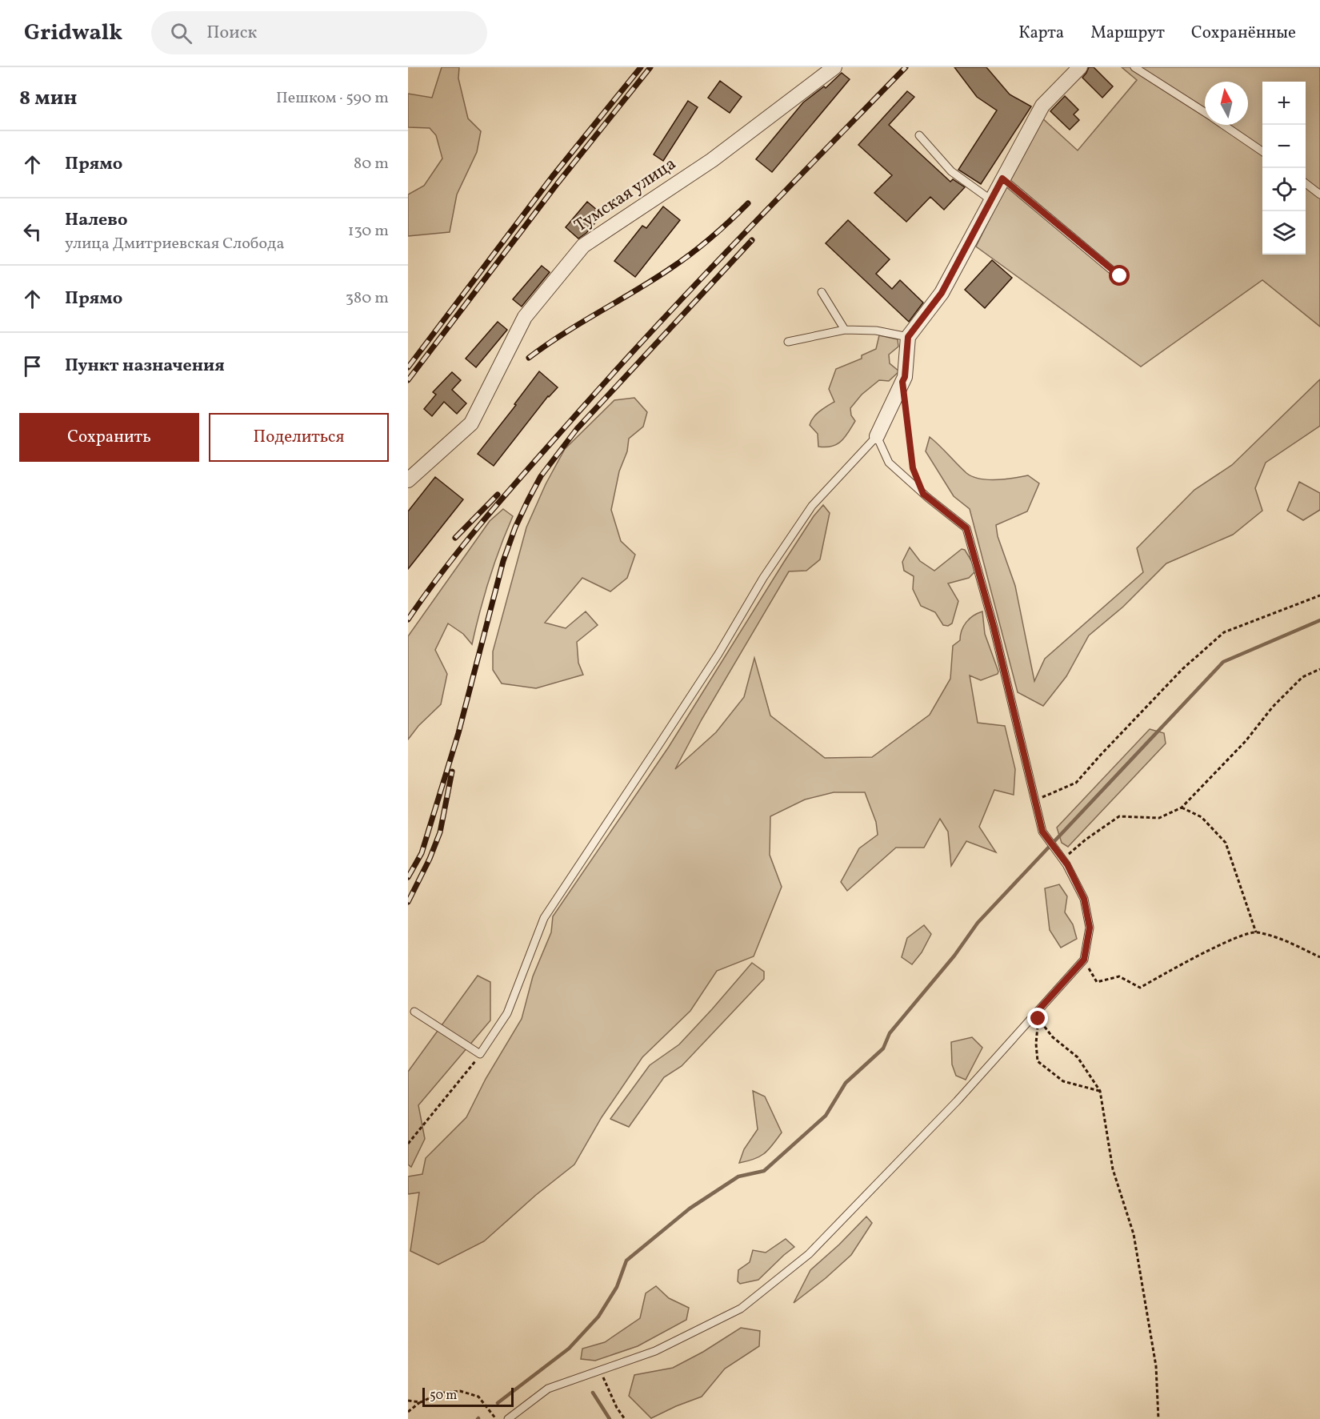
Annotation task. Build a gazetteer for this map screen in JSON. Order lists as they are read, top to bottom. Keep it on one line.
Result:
{"streets":{"street":["Тумская улица"]},"scale_bar":"50 m","north":"top","page":{"header":"Gridwalk","search":"Поиск","nav":["Карта","Маршрут","Сохранённые"],"heading":["8 мин","Пешком · 590 m"],"map_buttons":["+","−"],"list":[["Прямо","80 m"],["Налево","улица Дмитриевская Слобода","130 m"],["Прямо","380 m"],"Пункт назначения"],"buttons":["Сохранить","Поделиться"],"scale":"50 m"}}
